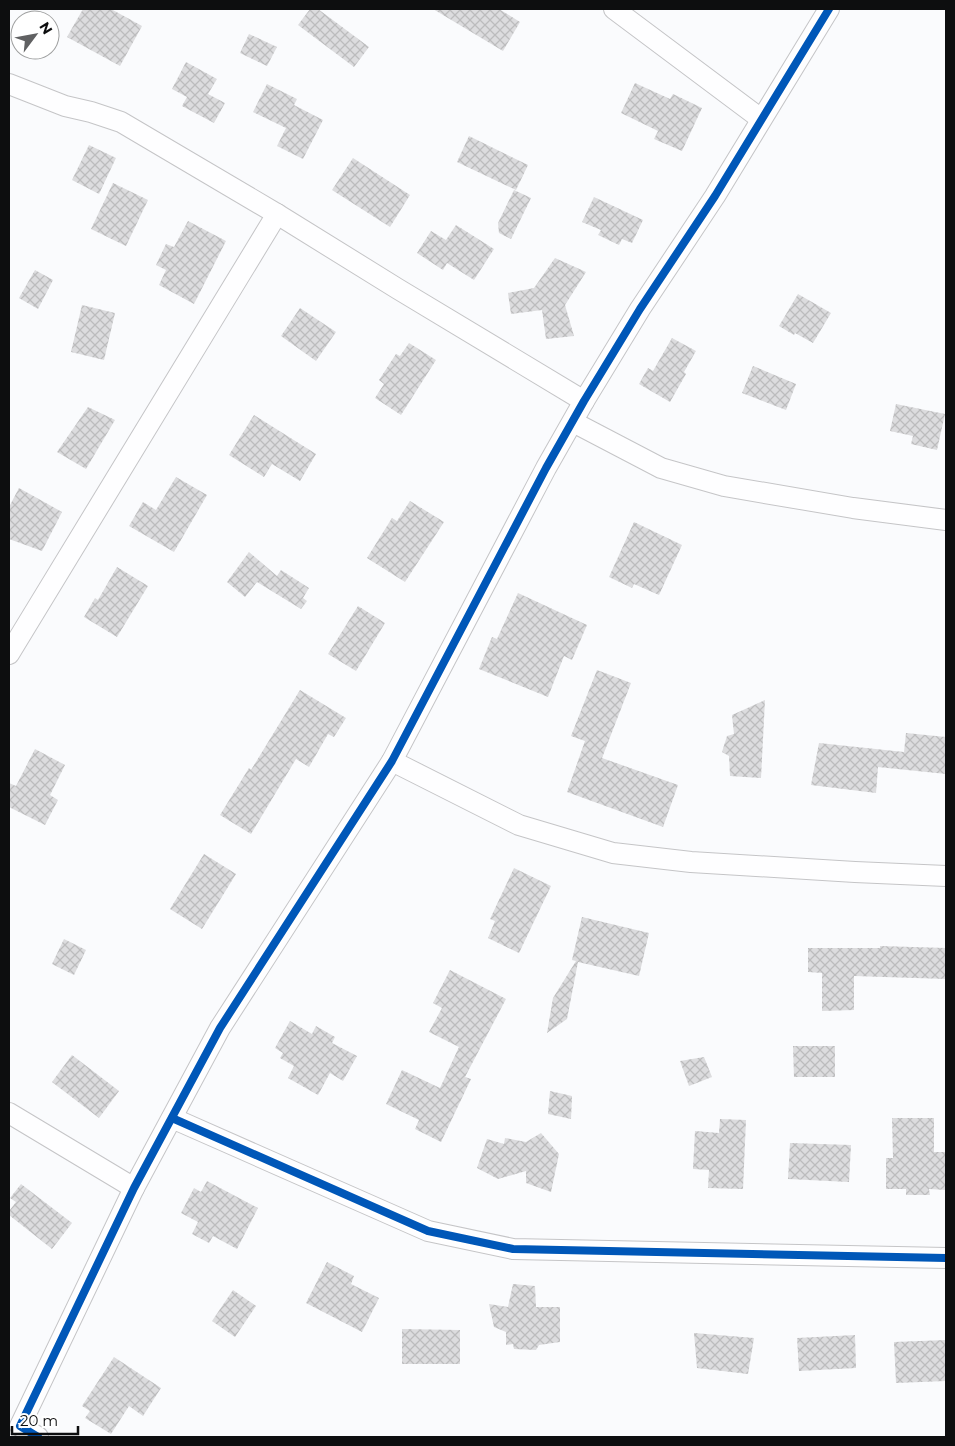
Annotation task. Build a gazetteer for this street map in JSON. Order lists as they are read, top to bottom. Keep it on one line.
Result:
{"scale_bar":"20 m","north":"top right"}
